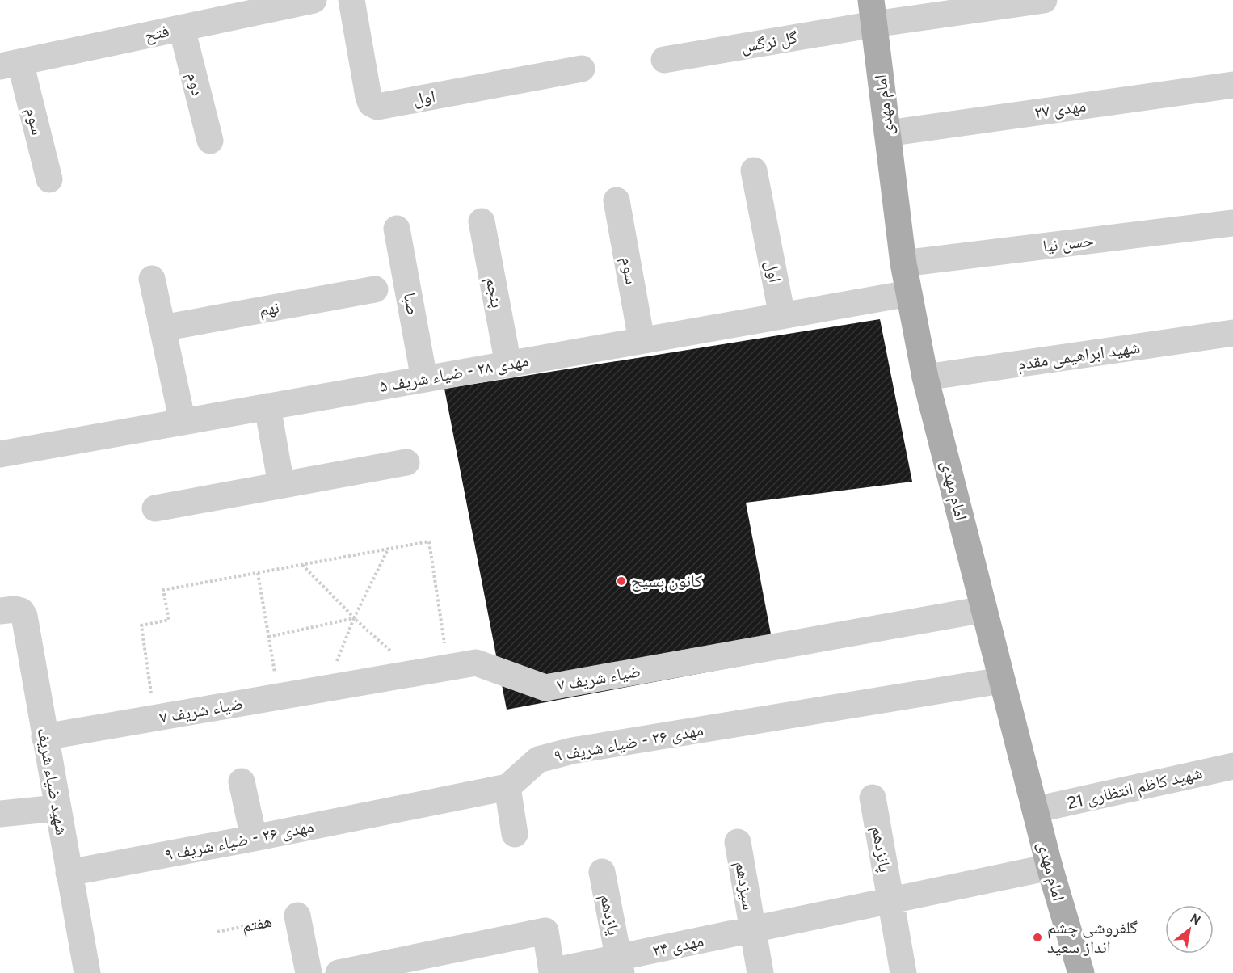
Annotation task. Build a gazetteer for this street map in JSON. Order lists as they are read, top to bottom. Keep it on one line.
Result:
{"streets":{"main road":["امام مهدی"],"street":["فتح","گل نرگس","دوم","اول","مهدی ۲۷","سوم","حسن نیا","پنجم","صبا","نهم","شهید ابراهیمی مقدم","مهدی ۲۸ - ضیاء شریف ۵","ضیاء شریف ۷","مهدی ۲۶ - ضیاء شریف ۹","شهید ضیاء شریف","شهید کاظم انتظاری 21","پانزدهم","سیزدهم","یازدهم","مهدی ۲۴"],"path":["هفتم"]},"crossings":[["فتح","دوم"],["فتح","سوم"],["گل نرگس","امام مهدی"],["اول","مهدی ۲۸ - ضیاء شریف ۵"],["امام مهدی","مهدی ۲۷"],["امام مهدی","حسن نیا"],["امام مهدی","شهید ابراهیمی مقدم"],["امام مهدی","مهدی ۲۸ - ضیاء شریف ۵"],["امام مهدی","ضیاء شریف ۷"],["امام مهدی","مهدی ۲۶ - ضیاء شریف ۹"],["امام مهدی","شهید کاظم انتظاری 21"],["امام مهدی","مهدی ۲۴"],["سوم","مهدی ۲۸ - ضیاء شریف ۵"],["پنجم","مهدی ۲۸ - ضیاء شریف ۵"],["صبا","مهدی ۲۸ - ضیاء شریف ۵"],["ضیاء شریف ۷","شهید ضیاء شریف"],["مهدی ۲۶ - ضیاء شریف ۹","شهید ضیاء شریف"],["پانزدهم","مهدی ۲۴"],["سیزدهم","مهدی ۲۴"],["یازدهم","مهدی ۲۴"]],"places":["کانون بسیج","گلفروشی چشم انداز سعید"],"north":"top right"}
